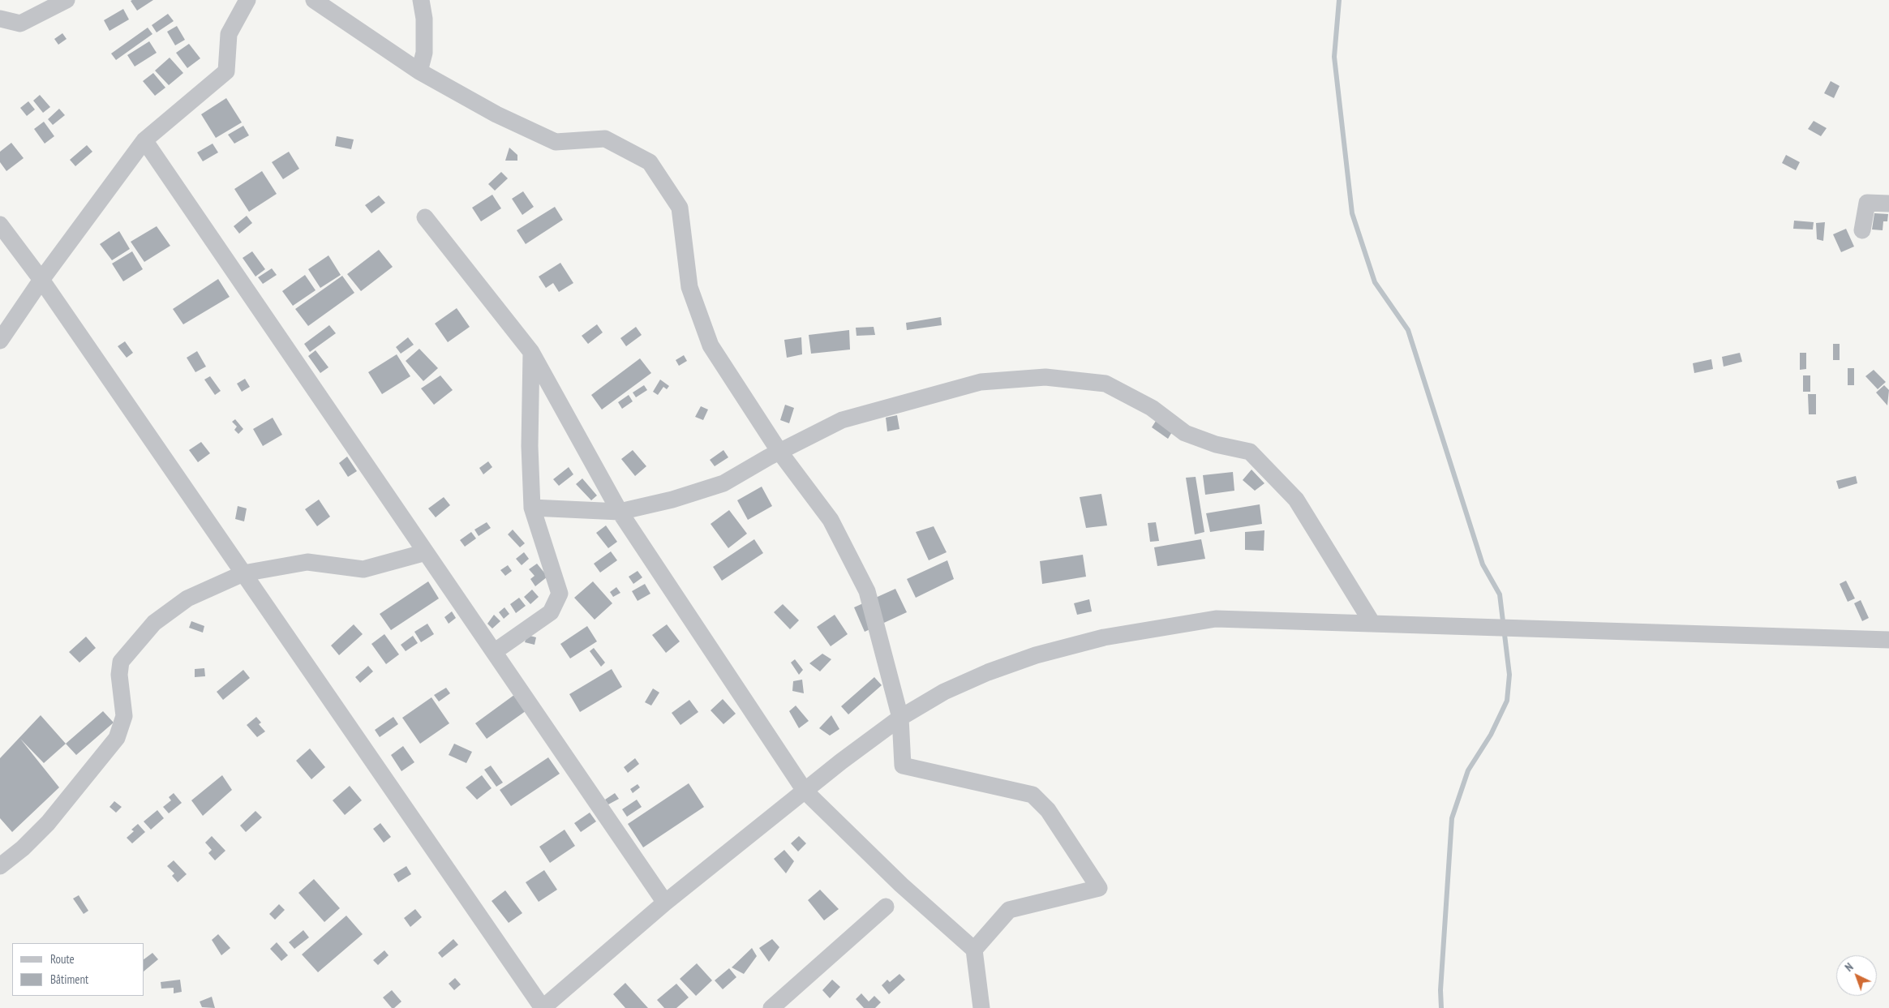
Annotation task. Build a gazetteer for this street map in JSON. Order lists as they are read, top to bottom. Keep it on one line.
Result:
{"legend":["Route","Bâtiment"],"north":"top left"}
